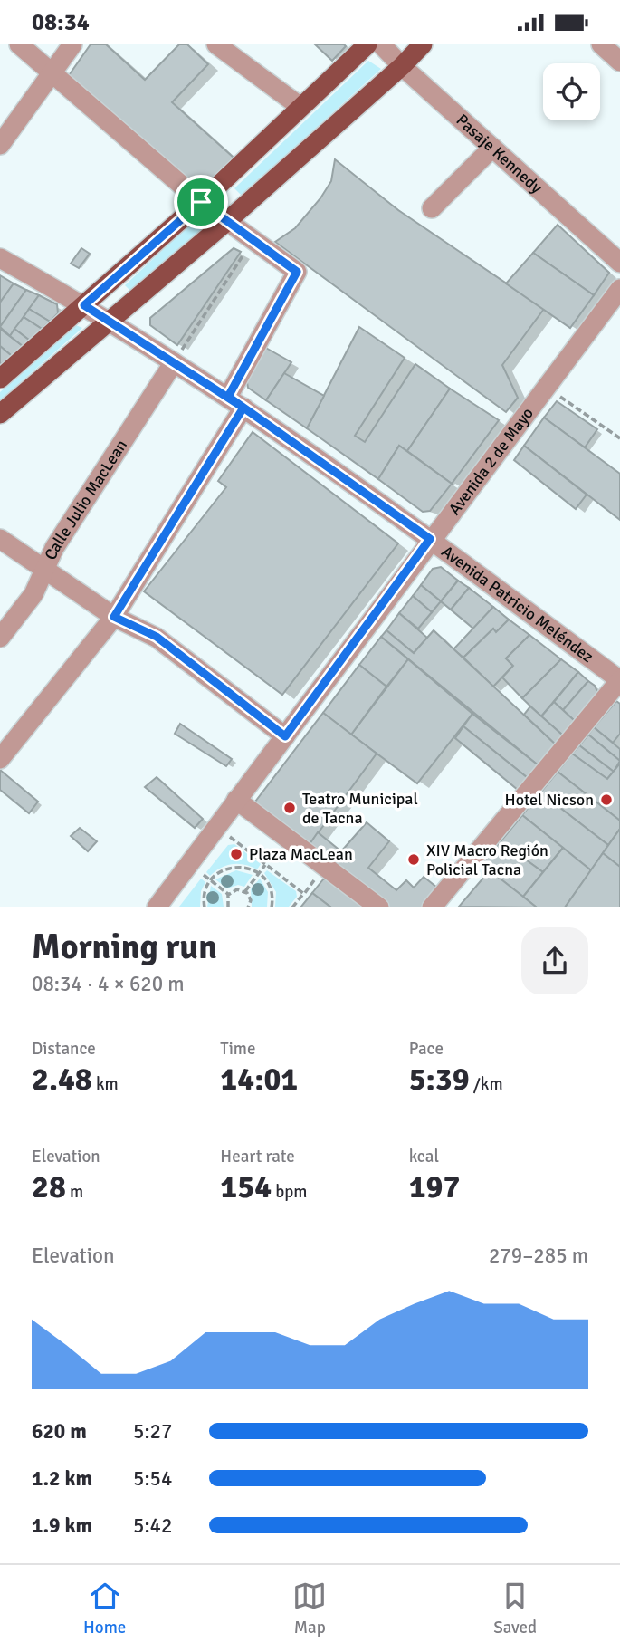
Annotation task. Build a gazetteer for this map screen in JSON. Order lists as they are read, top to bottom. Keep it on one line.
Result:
{"streets":{"street":["Pasaje Kennedy","Avenida 2 de Mayo","Calle Julio MacLean","Avenida Patricio Meléndez"]},"crossings":[["Avenida 2 de Mayo","Avenida Patricio Meléndez"],["Calle Julio MacLean","Avenida Patricio Meléndez"]],"places":["Hotel Nicson","Teatro Municipal de Tacna","Plaza MacLean","XIV Macro Región Policial Tacna"],"page":{"status":"08:34","heading":["Morning run","08:34 · 4 × 620 m"],"stats":[["Distance","2.48 km"],["Time","14:01"],["Pace","5:39 /km"],["Elevation","28 m"],["Heart rate","154 bpm"],["kcal","197"]],"chart":["Elevation","279–285 m"],"list":[{"name":"620 m","note":"5:27"},{"name":"1.2 km","note":"5:54"},{"name":"1.9 km","note":"5:42"}],"tabs":["Home","Map","Saved"]}}
